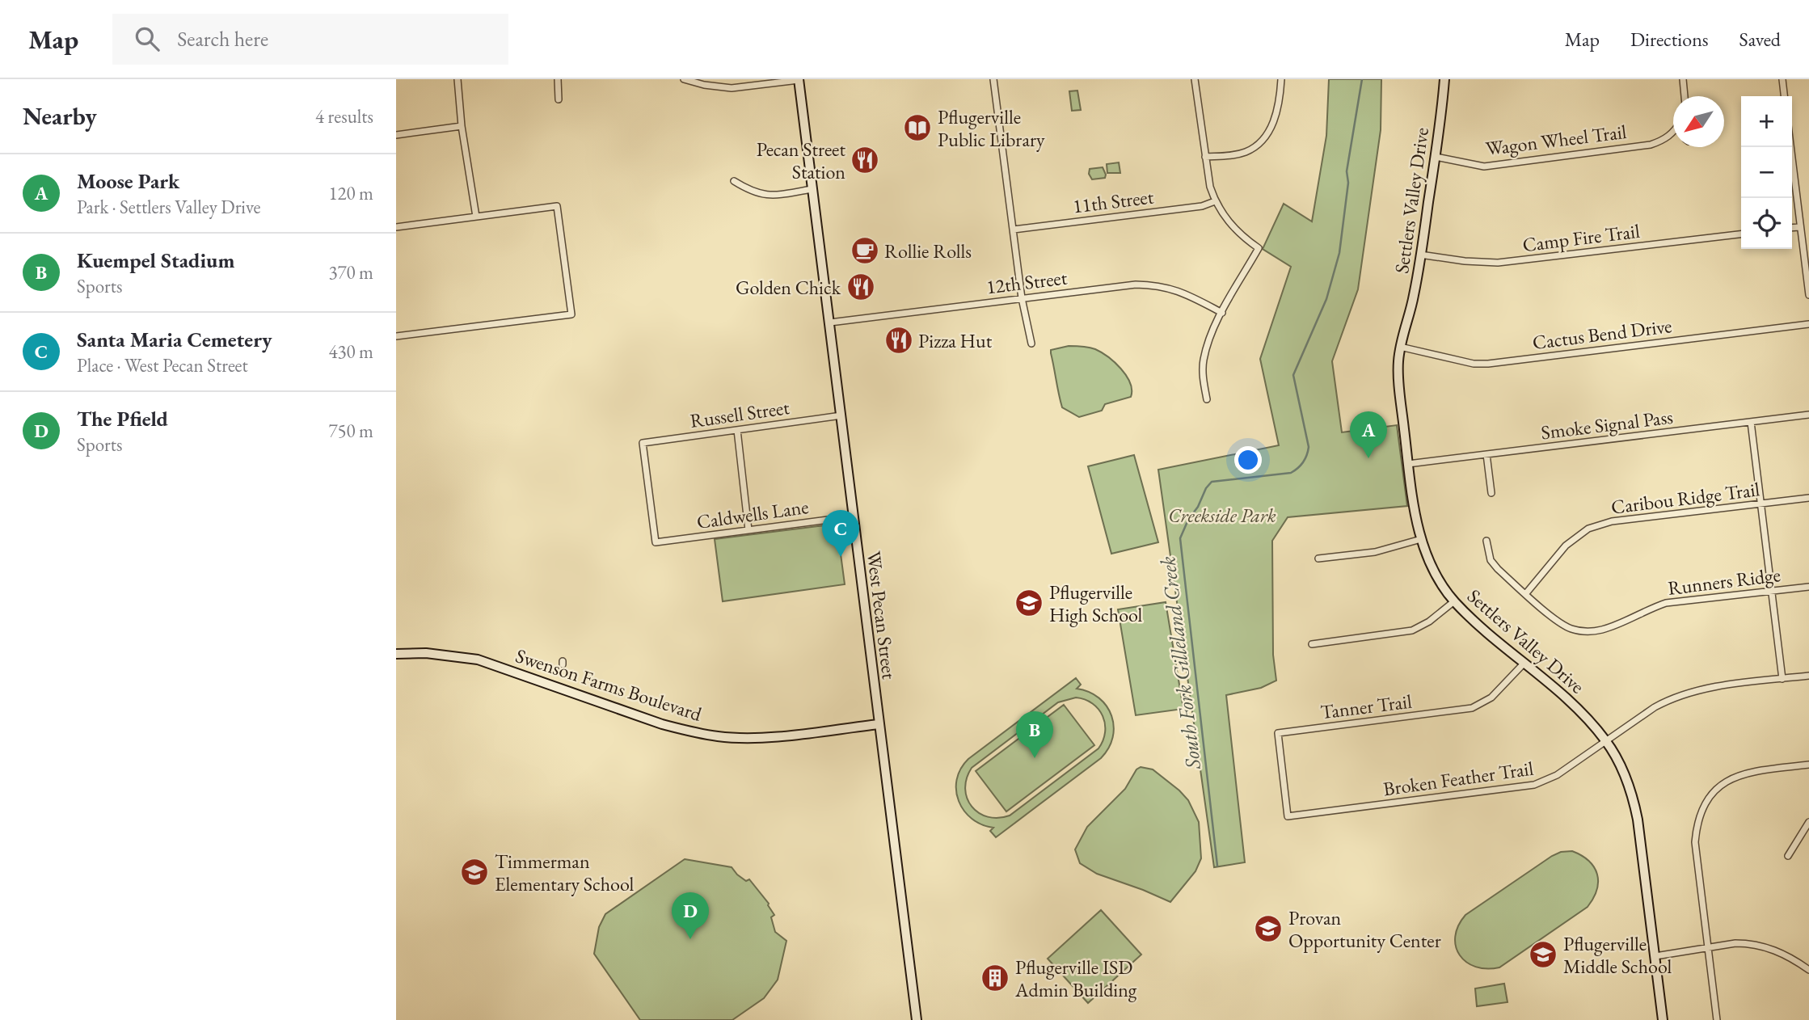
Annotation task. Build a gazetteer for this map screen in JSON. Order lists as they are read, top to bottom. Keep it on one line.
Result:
{"streets":{"street":["Wagon Wheel Trail","Settlers Valley Drive","11th Street","Camp Fire Trail","12th Street","Cactus Bend Drive","Russell Street","Smoke Signal Pass","Caribou Ridge Trail","Caldwells Lane","Runners Ridge","West Pecan Street","Swenson Farms Boulevard","Tanner Trail","Broken Feather Trail"]},"crossings":[["Wagon Wheel Trail","Settlers Valley Drive"],["Settlers Valley Drive","Camp Fire Trail"],["Settlers Valley Drive","Cactus Bend Drive"],["Settlers Valley Drive","Smoke Signal Pass"],["Settlers Valley Drive","Tanner Trail"],["Settlers Valley Drive","Broken Feather Trail"],["12th Street","West Pecan Street"],["Russell Street","Caldwells Lane"],["Russell Street","West Pecan Street"],["Caribou Ridge Trail","Runners Ridge"],["Caldwells Lane","West Pecan Street"],["West Pecan Street","Swenson Farms Boulevard"],["Tanner Trail","Broken Feather Trail"]],"water":["South Fork Gilleland Creek"],"parks":["Creekside Park"],"places":{"library":["Pflugerville Public Library"],"restaurant":["Pecan Street Station","Golden Chick","Pizza Hut"],"cafe":["Rollie Rolls"],"school or university":["Pflugerville High School","Timmerman Elementary School","Provan Opportunity Center","Pflugerville Middle School"],"building":["Pflugerville ISD Admin Building"]},"north":"bottom left","page":{"header":"Map","search":"Search here","nav":["Map","Directions","Saved"],"heading":["Nearby","4 results"],"map_buttons":["+","−"],"list":[{"mark":"A","name":"Moose Park","note":"Park · Settlers Valley Drive","value":"120 m"},{"mark":"B","name":"Kuempel Stadium","note":"Sports","value":"370 m"},{"mark":"C","name":"Santa Maria Cemetery","note":"Place · West Pecan Street","value":"430 m"},{"mark":"D","name":"The Pfield","note":"Sports","value":"750 m"}],"pins":["A","C","B","D"]}}
